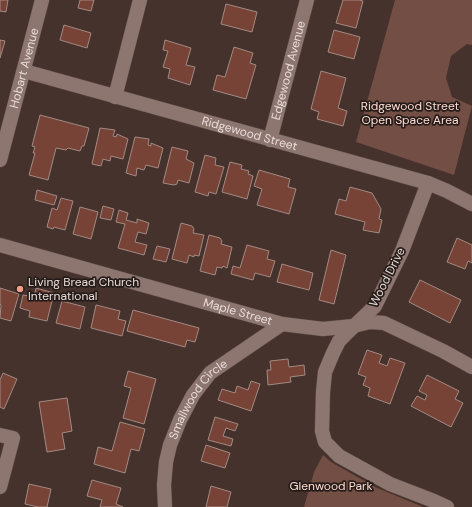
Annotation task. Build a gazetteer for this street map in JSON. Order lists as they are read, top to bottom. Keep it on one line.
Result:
{"streets":{"street":["Hobart Avenue","Edgewood Avenue","Ridgewood Street","Wood Drive","Maple Street","Smallwood Circle"]},"crossings":[["Hobart Avenue","Ridgewood Street"],["Edgewood Avenue","Ridgewood Street"],["Ridgewood Street","Wood Drive"],["Wood Drive","Maple Street"],["Maple Street","Smallwood Circle"]],"parks":["Ridgewood Street Open Space Area","Glenwood Park"],"places":["Living Bread Church International"]}
